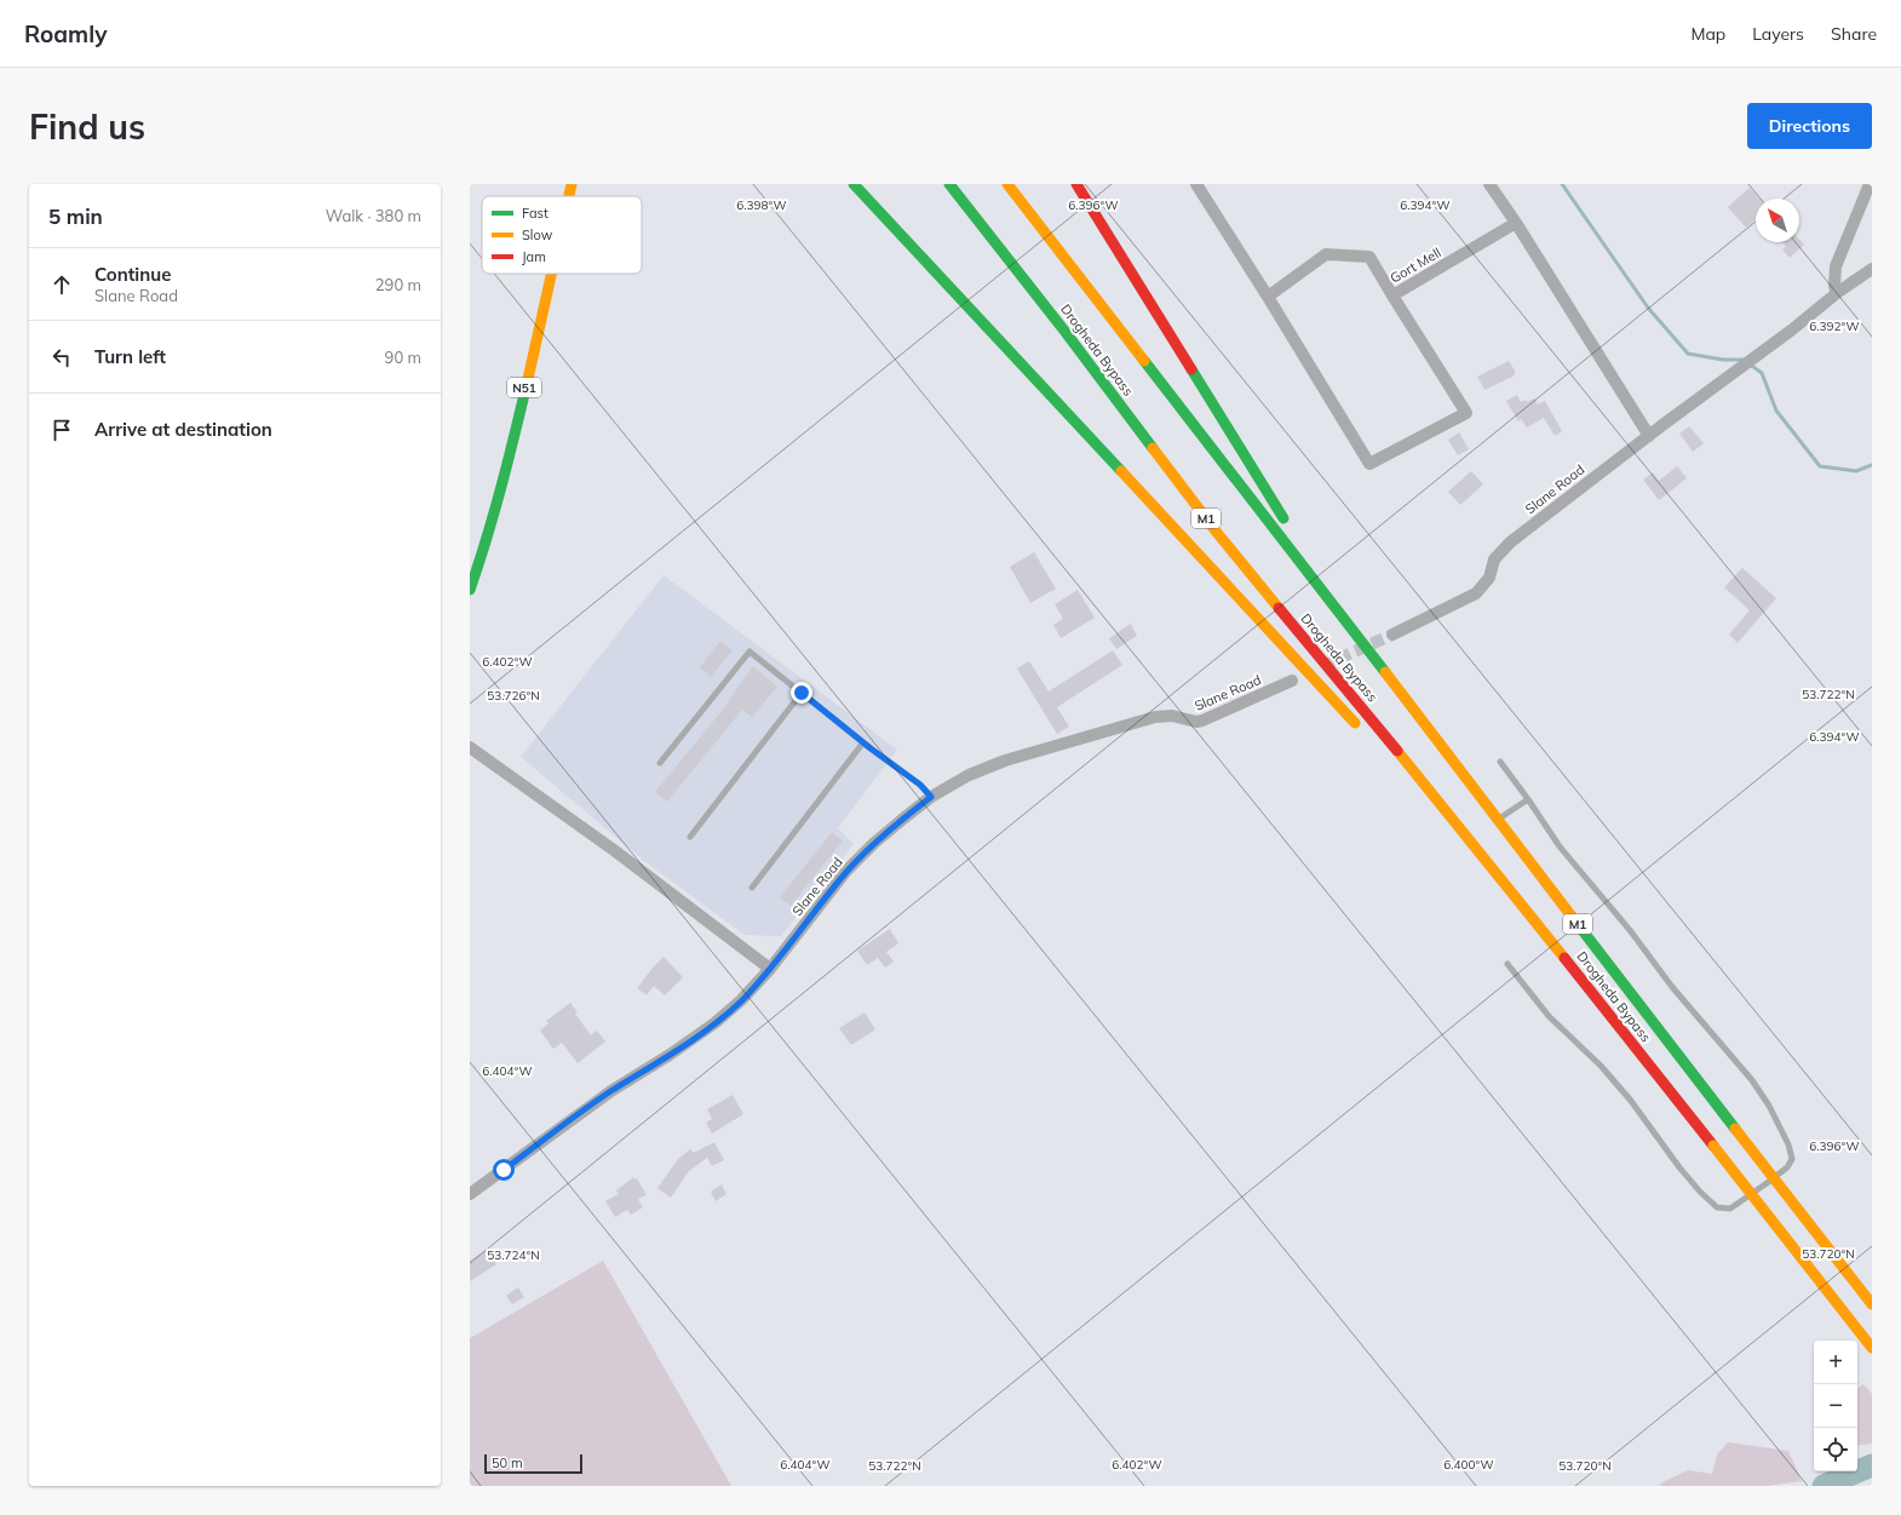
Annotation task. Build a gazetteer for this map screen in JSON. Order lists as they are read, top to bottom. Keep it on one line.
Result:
{"streets":{"main road":["Drogheda Bypass","N51","M1"],"street":["Gort Mell","Slane Road"]},"legend":["Fast","Slow","Jam"],"scale_bar":"50 m","north":"top left","page":{"header":"Roamly","nav":["Map","Layers","Share"],"buttons":"Directions","title":"Find us","heading":["5 min","Walk · 380 m"],"list":[["Continue","Slane Road","290 m"],["Turn left","90 m"],"Arrive at destination"],"map_buttons":["+","−"],"scale":"50 m"},"coordinates":["6.398°W","6.396°W","6.394°W","6.392°W","6.402°W","53.722°N","53.726°N","6.404°W","53.720°N","53.724°N","6.400°W"]}
